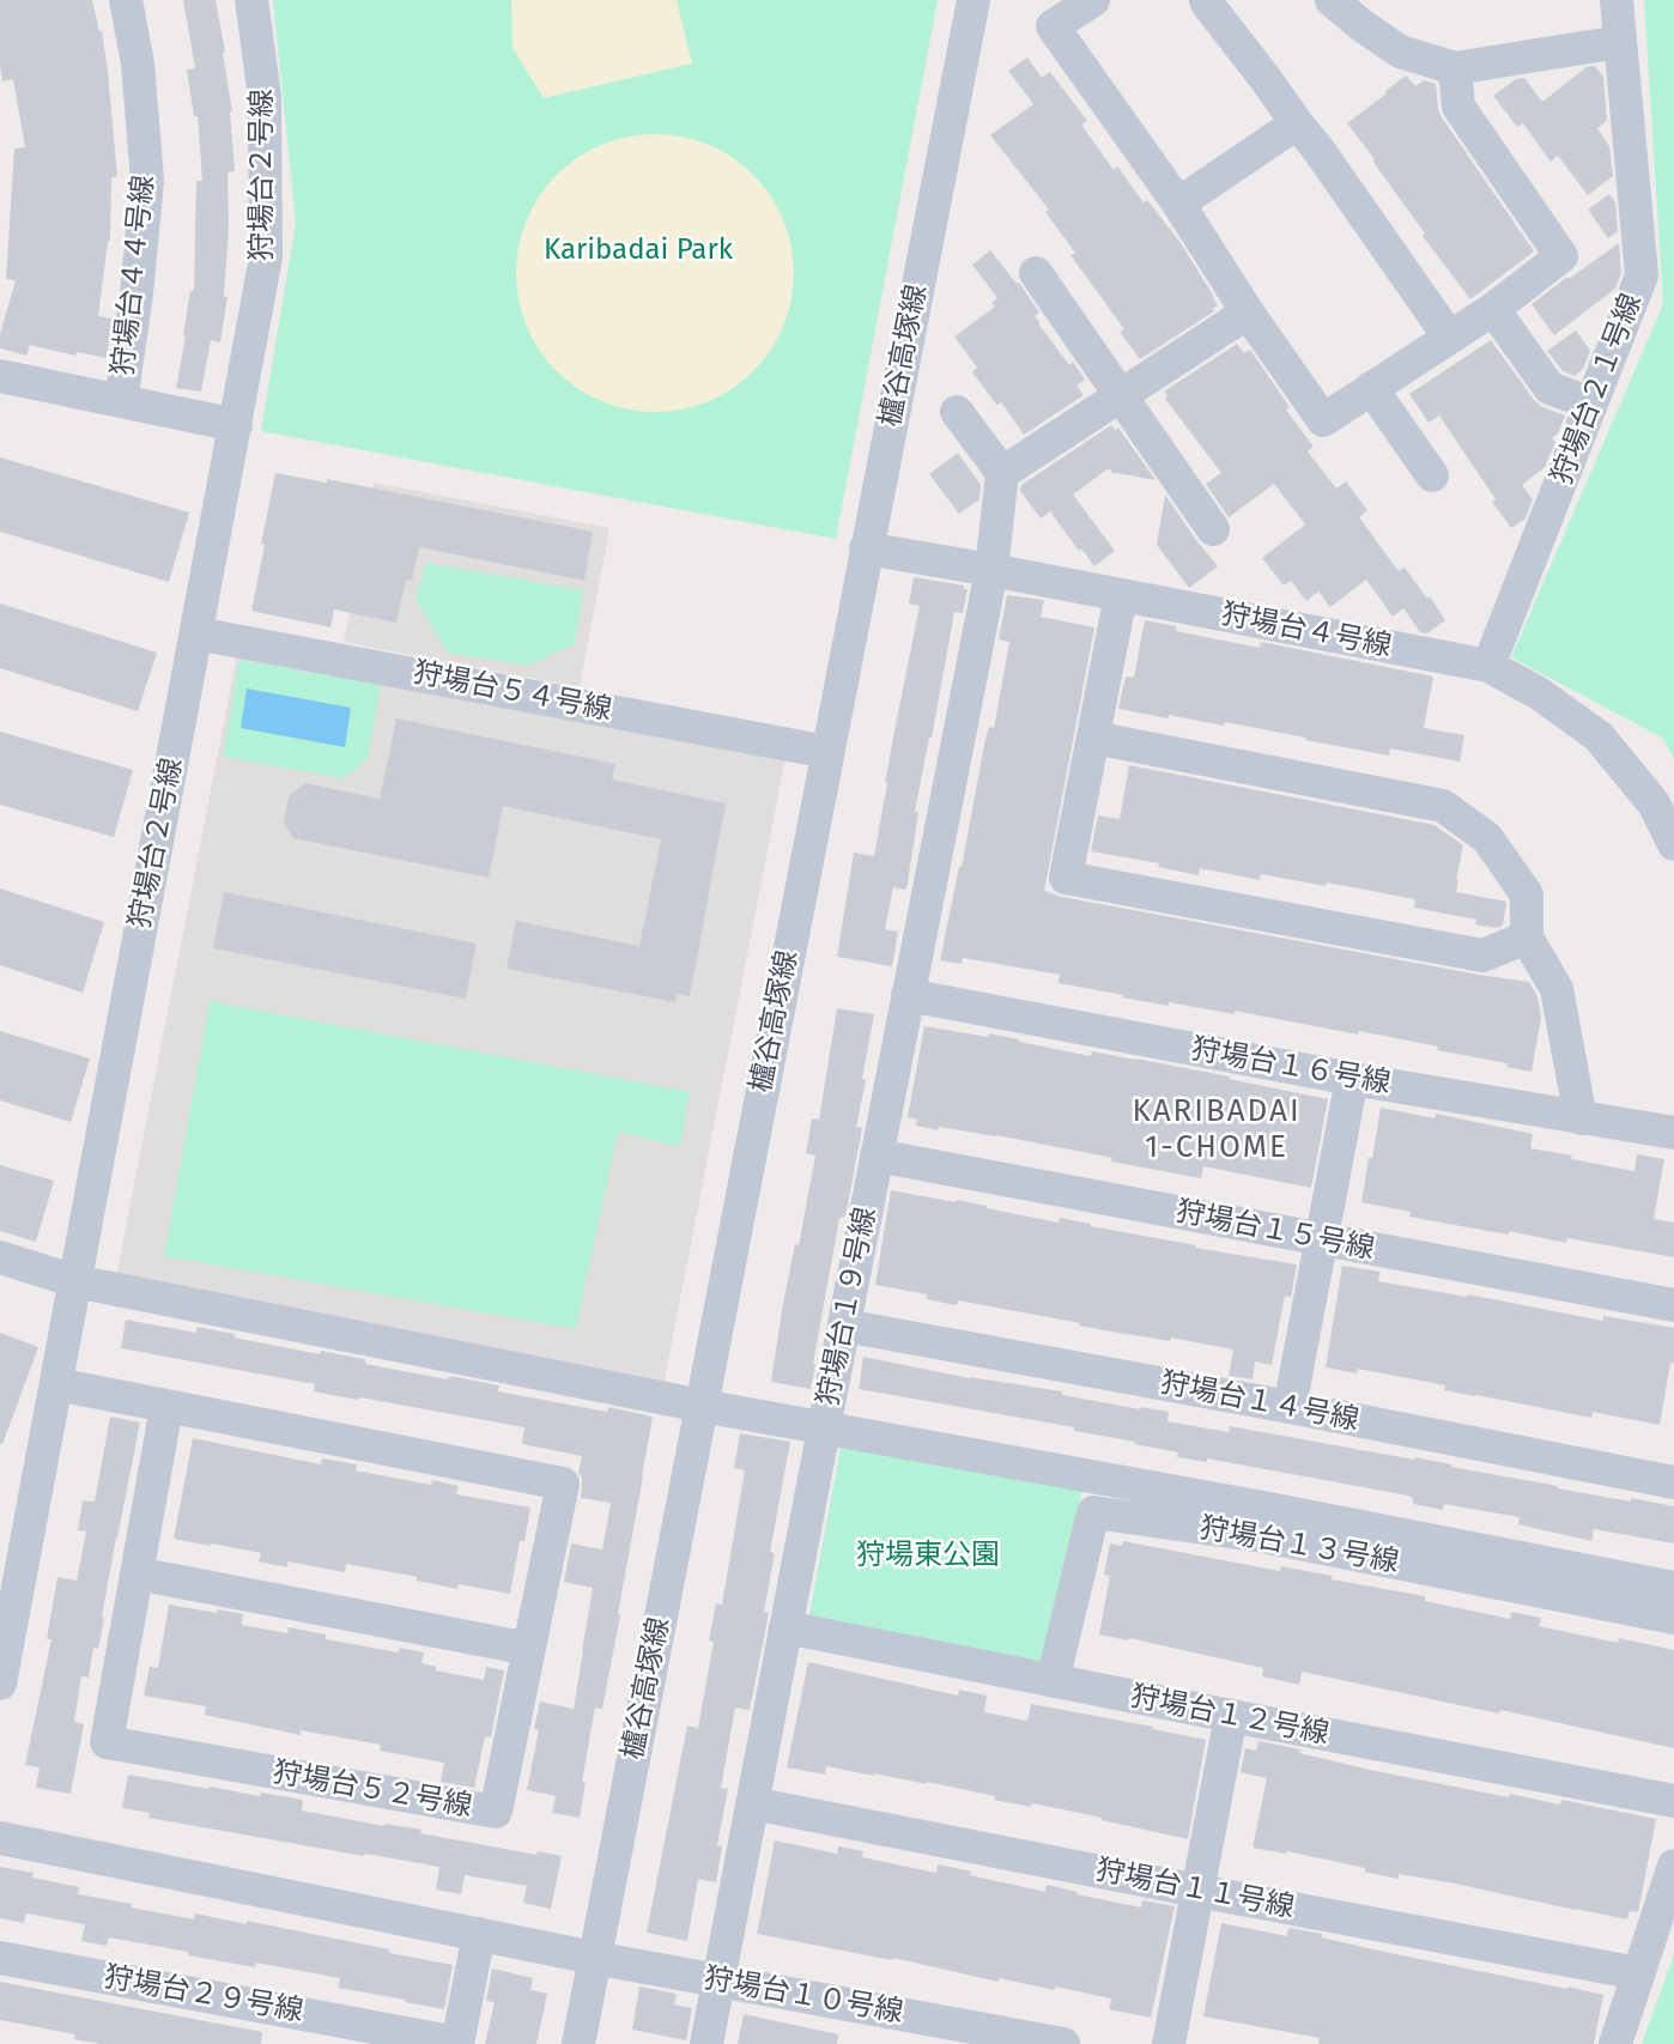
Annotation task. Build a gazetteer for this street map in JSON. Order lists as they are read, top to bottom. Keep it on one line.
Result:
{"streets":{"street":["狩場台２号線","狩場台４４号線","櫨谷高塚線","狩場台２１号線","狩場台４号線","狩場台５４号線","狩場台１６号線","狩場台１５号線","狩場台１９号線","狩場台１４号線","狩場台１３号線","狩場台１２号線","狩場台５２号線","狩場台１１号線","狩場台２９号線","狩場台１０号線"]},"crossings":[["狩場台２号線","狩場台５４号線"],["狩場台２号線","狩場台５２号線"],["櫨谷高塚線","狩場台４号線"],["櫨谷高塚線","狩場台５４号線"],["櫨谷高塚線","狩場台１０号線"],["狩場台２１号線","狩場台４号線"],["狩場台４号線","狩場台１９号線"],["狩場台１６号線","狩場台１９号線"],["狩場台１５号線","狩場台１９号線"],["狩場台１９号線","狩場台１４号線"],["狩場台１９号線","狩場台１２号線"],["狩場台１９号線","狩場台１１号線"],["狩場台１９号線","狩場台１０号線"],["狩場台１３号線","狩場台１２号線"]],"districts":["KARIBADAI 1-CHOME"],"parks":["Karibadai Park","狩場東公園"]}
